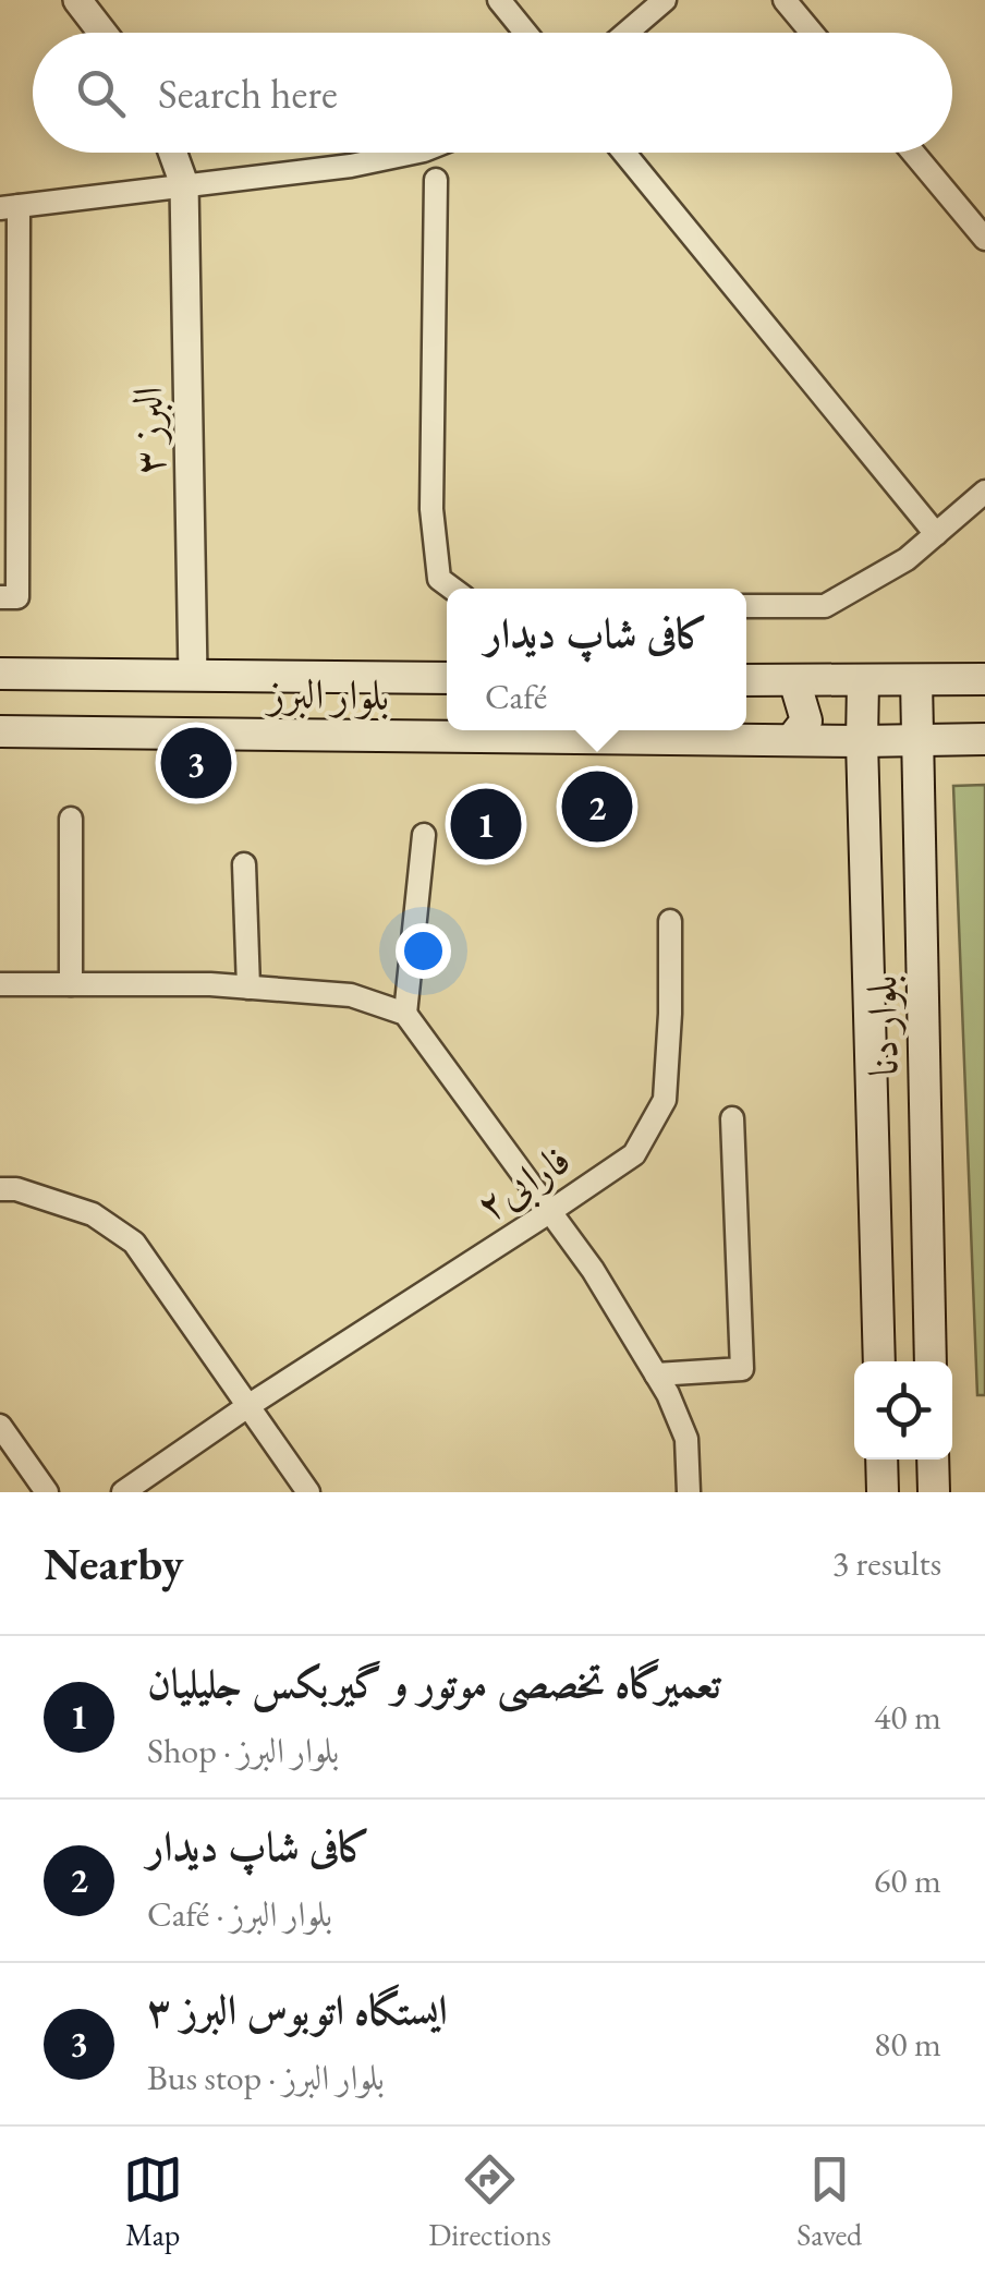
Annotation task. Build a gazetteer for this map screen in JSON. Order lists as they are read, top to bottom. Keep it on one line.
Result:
{"streets":{"main road":["بلوار البرز","بلوار دنا"],"street":["البرز ۳","فارابی۲"]},"crossings":[["البرز ۳","بلوار البرز"],["بلوار البرز","بلوار دنا"]],"page":{"search":"Search here","popup":["کافی شاپ دیدار","Café"],"pins":["3","2","1"],"heading":["Nearby","3 results"],"list":[{"mark":"1","name":"تعمیرگاه تخصصی موتور و گیربکس جلیلیان","note":"Shop · بلوار البرز","value":"40 m"},{"mark":"2","name":"کافی شاپ دیدار","note":"Café · بلوار البرز","value":"60 m"},{"mark":"3","name":"ایستگاه اتوبوس البرز ۳","note":"Bus stop · بلوار البرز","value":"80 m"}],"nav":["Map","Directions","Saved"]}}
